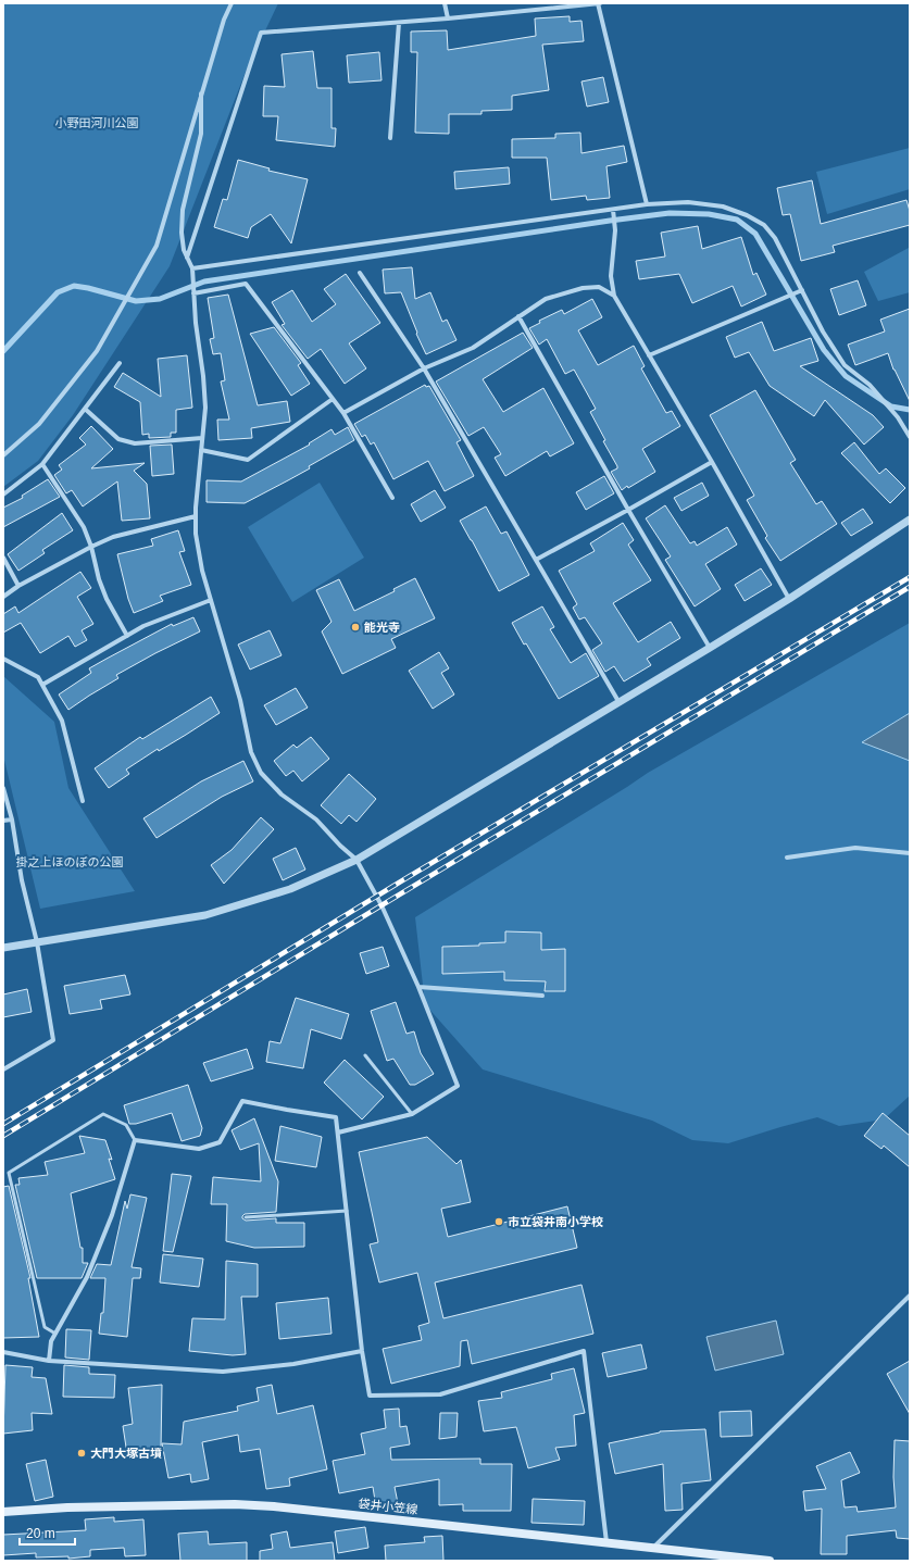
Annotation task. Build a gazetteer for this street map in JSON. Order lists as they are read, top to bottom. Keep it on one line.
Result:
{"streets":{"main road":["袋井小笠線"]},"parks":["小野田河川公園","掛之上ほのぼの公園"],"places":["能光寺","市立袋井南小学校","大門大塚古墳"],"scale_bar":"20 m"}
